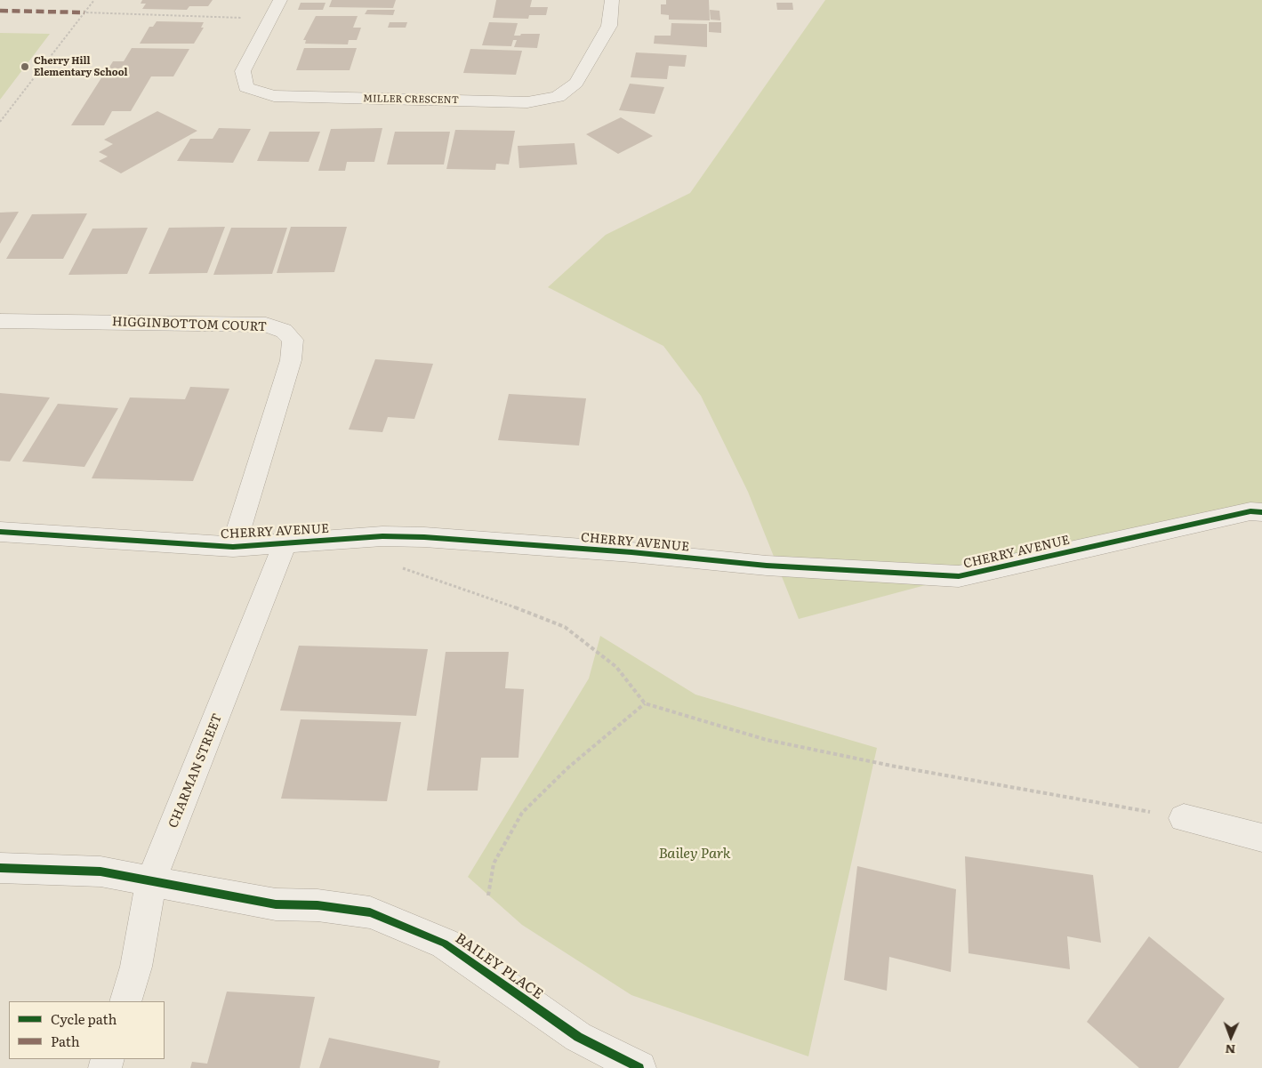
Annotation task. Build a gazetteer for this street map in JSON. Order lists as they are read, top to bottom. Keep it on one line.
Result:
{"streets":{"street":["MILLER CRESCENT","HIGGINBOTTOM COURT","CHERRY AVENUE","CHARMAN STREET","BAILEY PLACE"]},"crossings":[["HIGGINBOTTOM COURT","CHERRY AVENUE"],["CHERRY AVENUE","CHARMAN STREET"],["CHARMAN STREET","BAILEY PLACE"]],"parks":["Bailey Park"],"places":["Cherry Hill Elementary School"],"legend":["Cycle path","Path"],"north":"bottom"}
